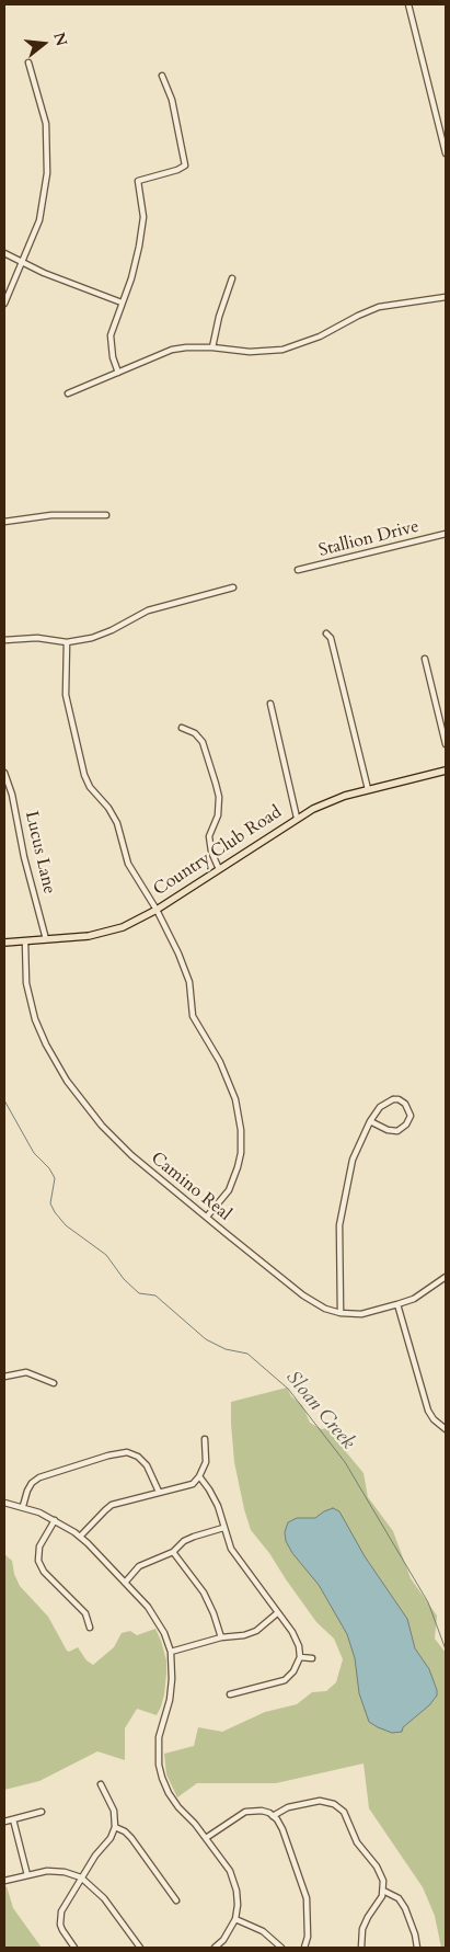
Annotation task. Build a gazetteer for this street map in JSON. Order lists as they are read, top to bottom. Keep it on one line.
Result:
{"streets":{"main road":["Country Club Road"],"street":["Stallion Drive","Lucus Lane","Camino Real"]},"crossings":[["Country Club Road","Lucus Lane"],["Country Club Road","Camino Real"]],"water":["Sloan Creek"],"north":"right"}
